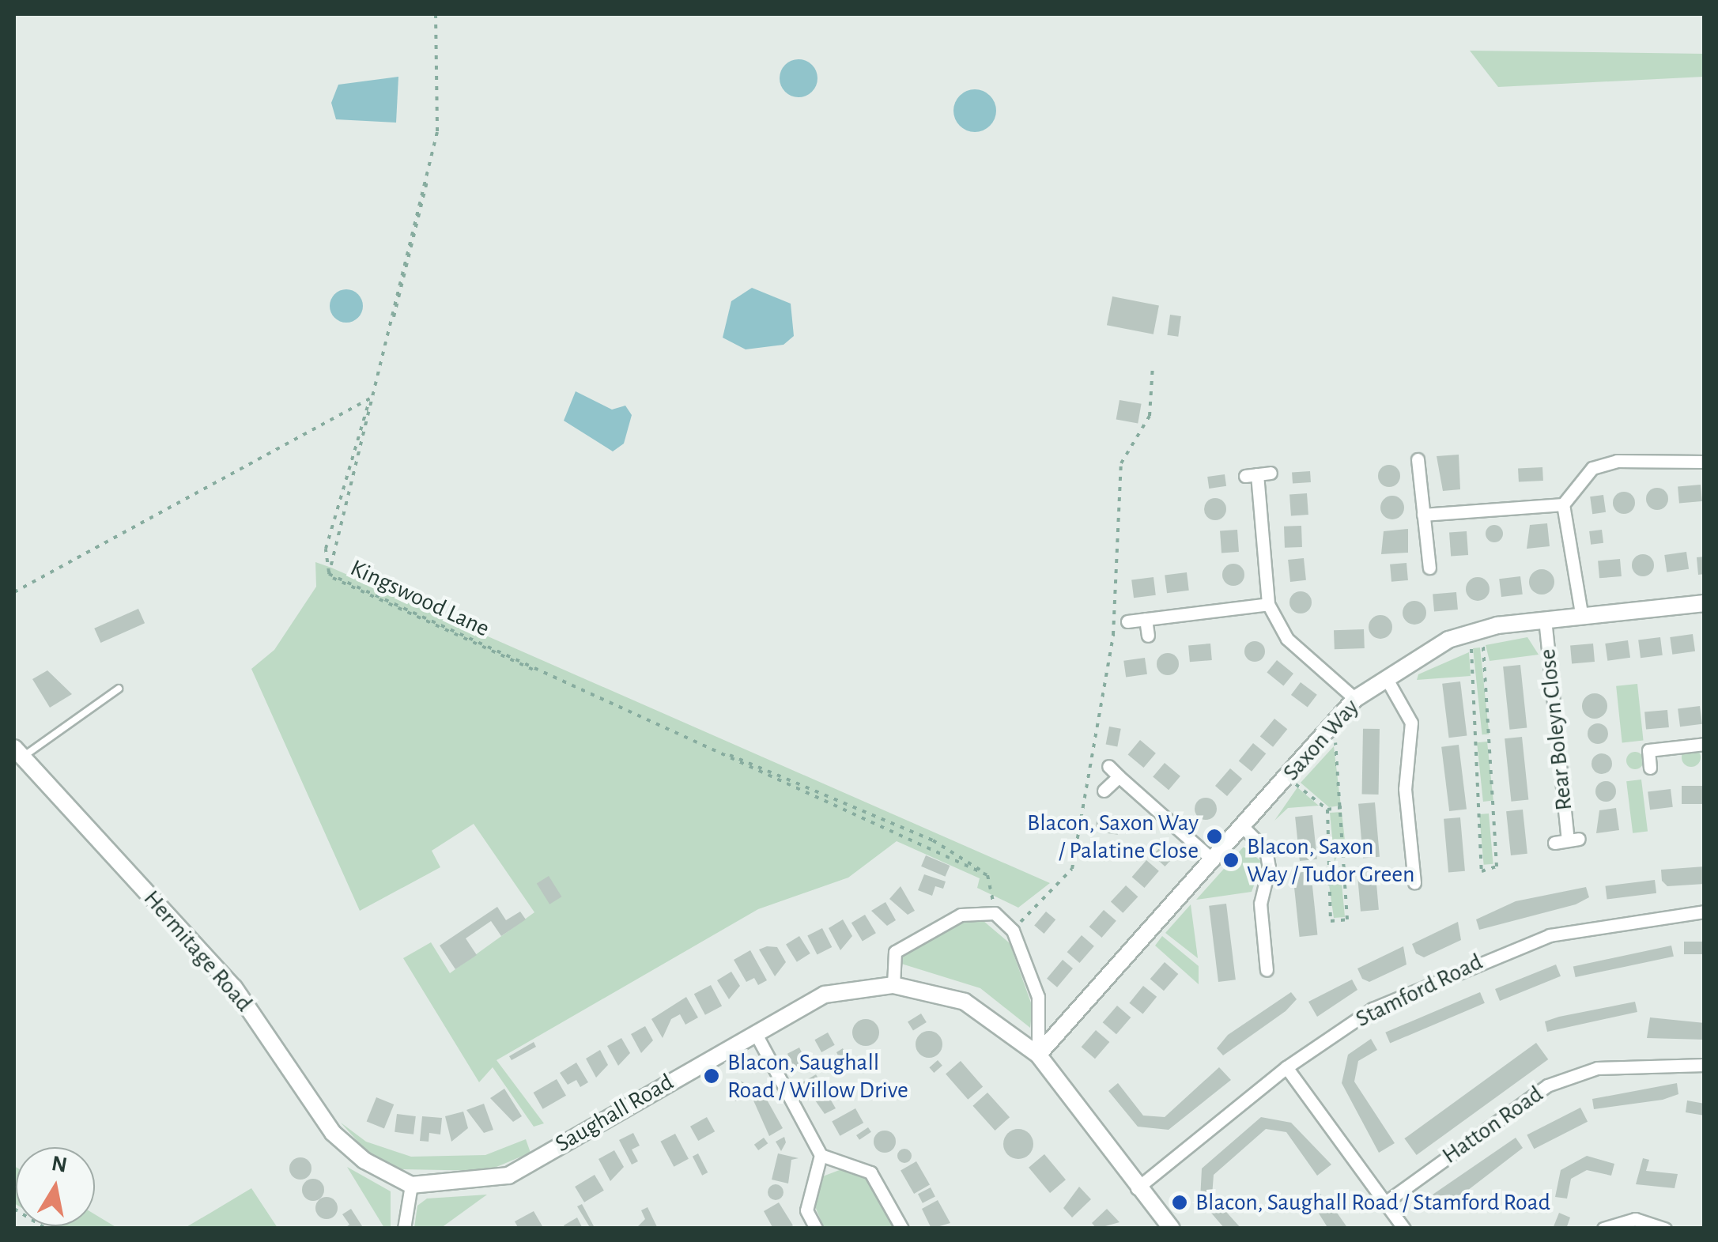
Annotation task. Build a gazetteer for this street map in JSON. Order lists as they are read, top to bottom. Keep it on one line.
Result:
{"streets":{"street":["Rear Boleyn Close","Saxon Way","Hermitage Road","Stamford Road","Saughall Road","Hatton Road"],"path":["Kingswood Lane"]},"crossings":[["Rear Boleyn Close","Saxon Way"],["Saxon Way","Saughall Road"],["Hermitage Road","Saughall Road"],["Stamford Road","Saughall Road"]],"places":["Blacon, Saxon Way / Palatine Close","Blacon, Saxon Way / Tudor Green","Blacon, Saughall Road / Willow Drive","Blacon, Saughall Road / Stamford Road"],"north":"top"}
